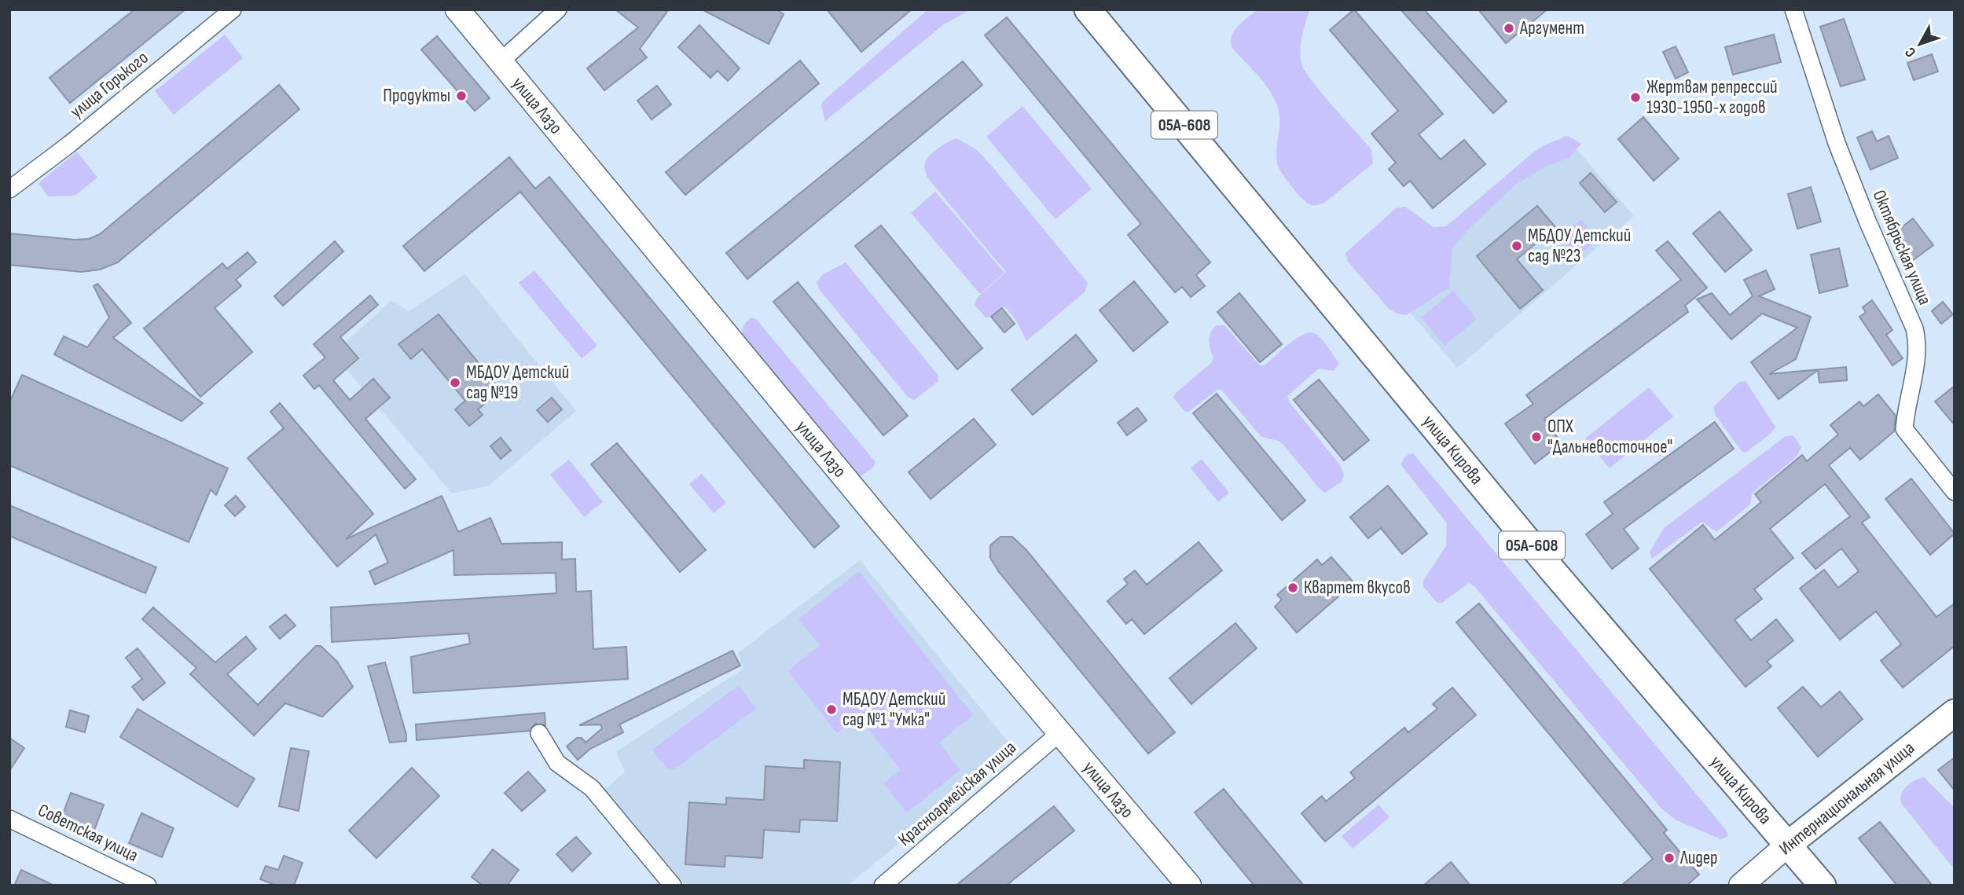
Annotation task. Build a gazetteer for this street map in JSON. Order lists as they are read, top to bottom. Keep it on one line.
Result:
{"streets":{"main road":["улица Лазо","05А-608","улица Кирова","Интернациональная улица"],"street":["улица Горького","Октябрьская улица","Красноармейская улица","Советская улица"]},"crossings":[["улица Лазо","Красноармейская улица"],["улица Кирова","Интернациональная улица"]],"places":["Аргумент","Продукты","Жертвам репрессий 1930-1950-х годов","МБДОУ Детский сад №23","МБДОУ Детский сад №19","ОПХ \"Дальневосточное\"","Квартет вкусов","МБДОУ Детский сад №1 \"Умка\"","Лидер"],"north":"bottom left"}
